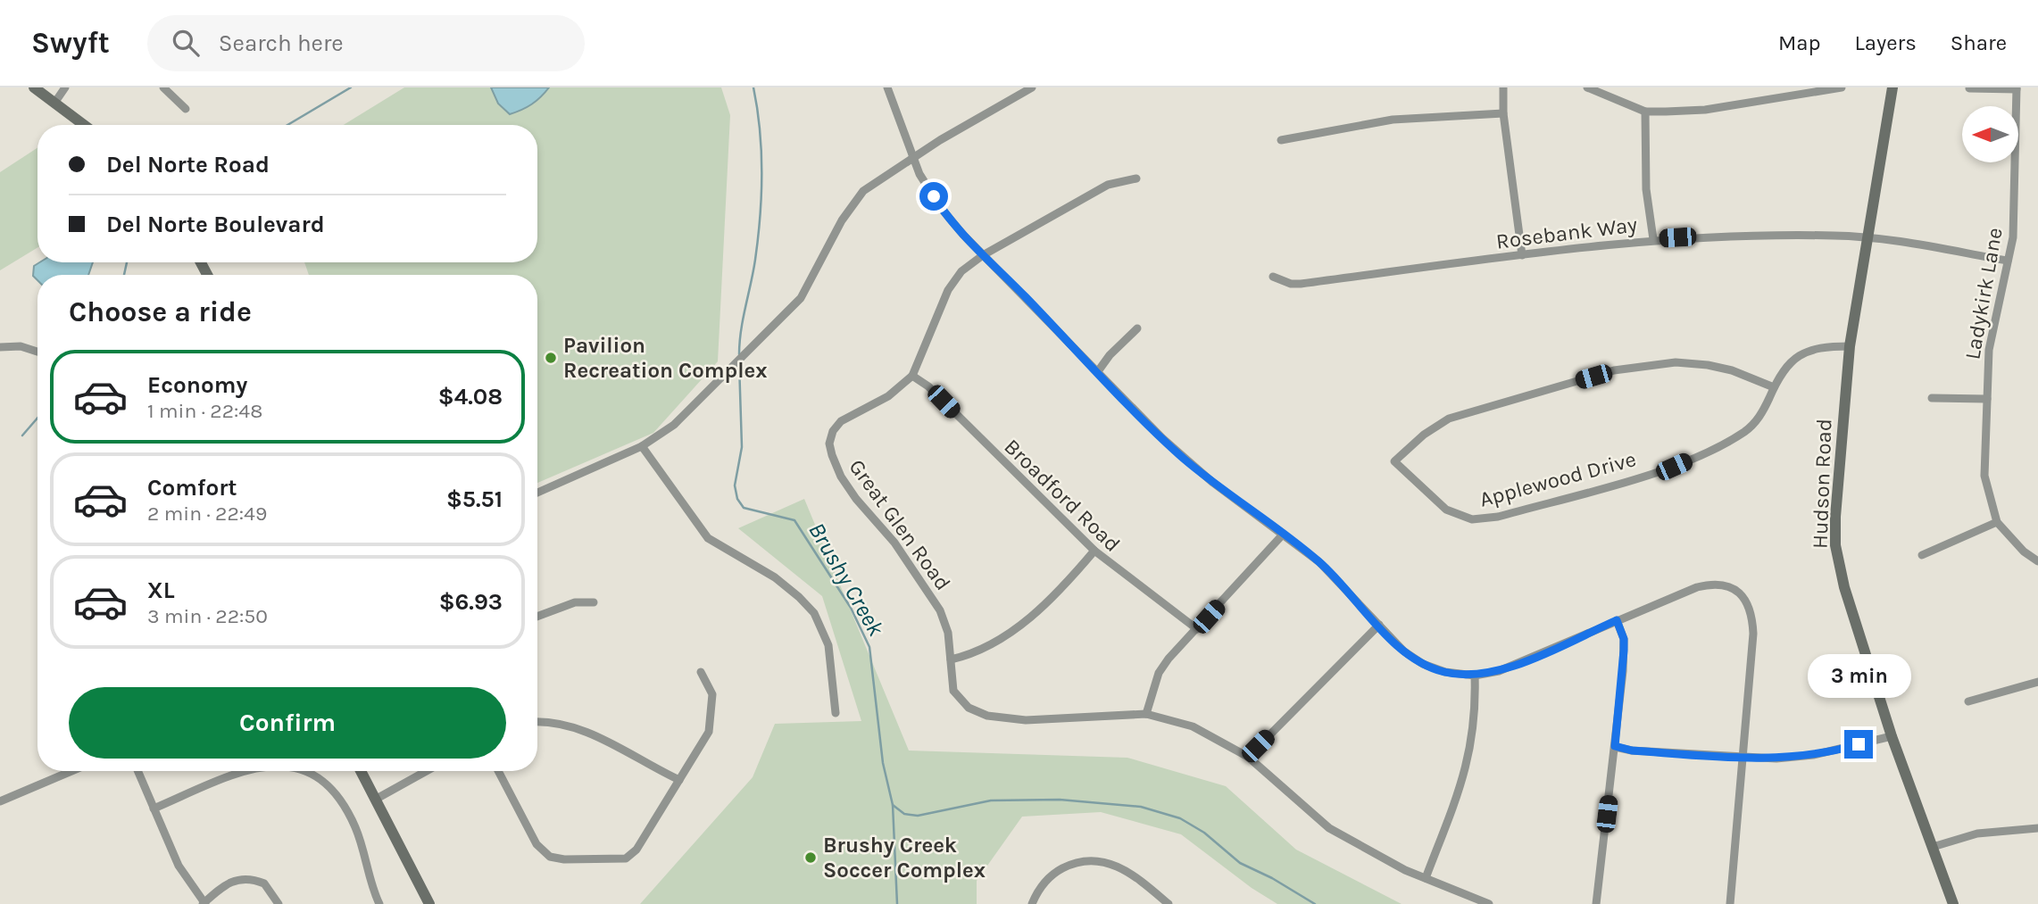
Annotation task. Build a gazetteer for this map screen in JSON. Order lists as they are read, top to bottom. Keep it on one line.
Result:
{"streets":{"street":["Rosebank Way","Ladykirk Lane","Applewood Drive","Hudson Road","Broadford Road","Great Glen Road"]},"crossings":[["Rosebank Way","Ladykirk Lane"],["Rosebank Way","Hudson Road"],["Applewood Drive","Hudson Road"],["Broadford Road","Great Glen Road"]],"water":["Brushy Creek"],"places":["Pavilion Recreation Complex","Brushy Creek Soccer Complex"],"north":"left","page":{"header":"Swyft","search":"Search here","nav":["Map","Layers","Share"],"banner":["Del Norte Road","Del Norte Boulevard"],"heading":"Choose a ride","list":[{"name":"Economy","note":"1 min · 22:48","value":"$4.08"},{"name":"Comfort","note":"2 min · 22:49","value":"$5.51"},{"name":"XL","note":"3 min · 22:50","value":"$6.93"}],"bubble":"3 min","buttons":"Confirm"}}
